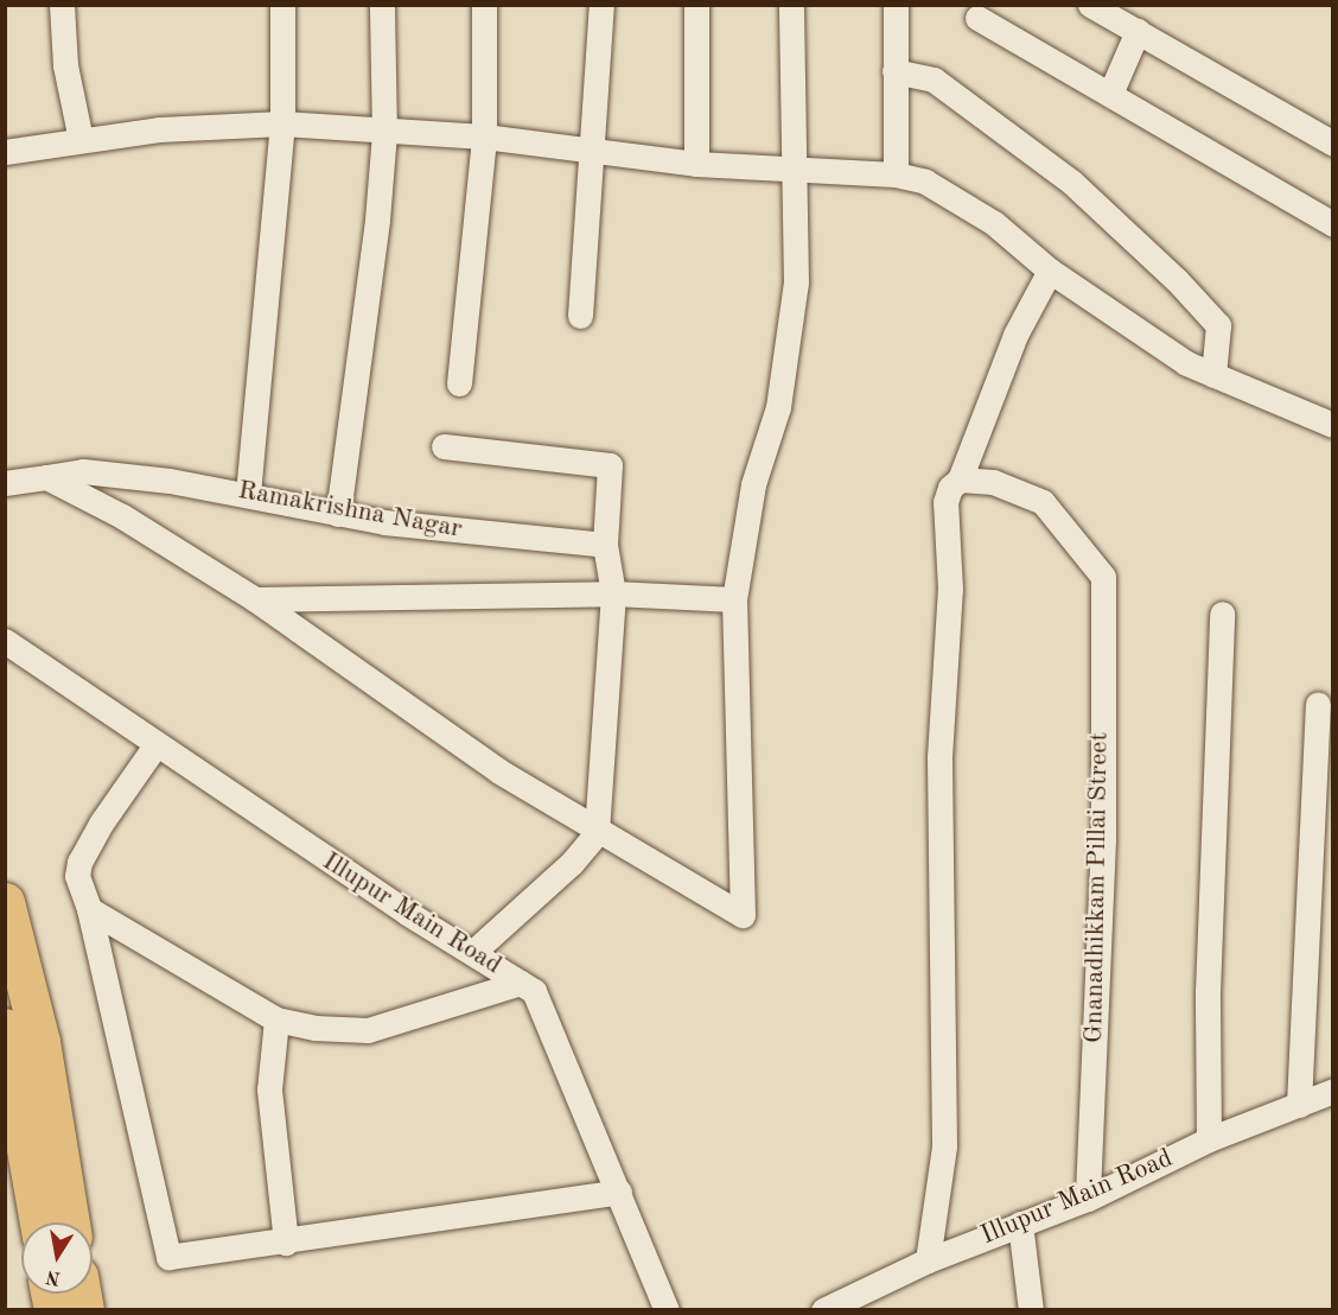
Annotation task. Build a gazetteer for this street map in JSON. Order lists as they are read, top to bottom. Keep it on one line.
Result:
{"streets":{"street":["Ramakrishna Nagar","Gnanadhikkam Pillai Street","Illupur Main Road"]},"crossings":[["Gnanadhikkam Pillai Street","Illupur Main Road"]],"north":"bottom"}
